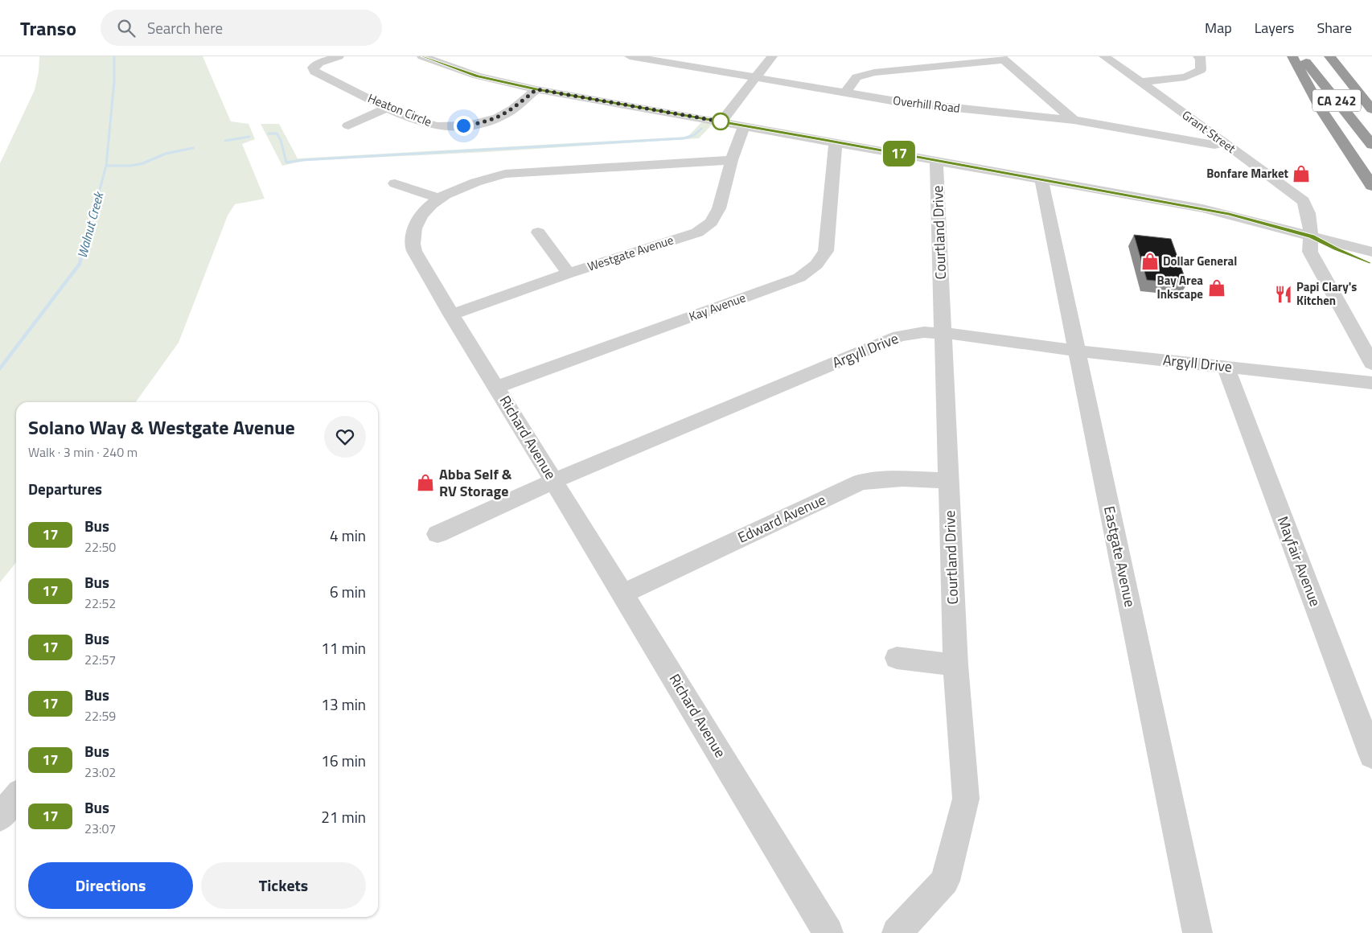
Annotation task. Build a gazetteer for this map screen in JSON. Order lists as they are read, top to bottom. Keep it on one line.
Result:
{"streets":{"highway":["CA 242"],"street":["Overhill Road","Heaton Circle","Grant Street","Courtland Drive","Westgate Avenue","Kay Avenue","Argyll Drive","Richard Avenue","Edward Avenue","Eastgate Avenue","Mayfair Avenue"]},"crossings":[["Overhill Road","Grant Street"],["Courtland Drive","Argyll Drive"],["Courtland Drive","Edward Avenue"],["Westgate Avenue","Richard Avenue"],["Kay Avenue","Richard Avenue"],["Argyll Drive","Richard Avenue"],["Argyll Drive","Eastgate Avenue"],["Argyll Drive","Mayfair Avenue"],["Richard Avenue","Edward Avenue"]],"water":["Walnut Creek"],"places":{"shop":["Bonfare Market","Dollar General","Bay Area Inkscape","Abba Self & RV Storage"],"restaurant":["Papi Clary's Kitchen"]},"lines":["bus line 17"],"page":{"header":"Transo","search":"Search here","nav":["Map","Layers","Share"],"on_map":"17","heading":[["Solano Way & Westgate Avenue","Walk · 3 min · 240 m"],"Departures"],"list":[{"mark":"17","name":"Bus","note":"22:50","value":"4 min"},{"mark":"17","name":"Bus","note":"22:52","value":"6 min"},{"mark":"17","name":"Bus","note":"22:57","value":"11 min"},{"mark":"17","name":"Bus","note":"22:59","value":"13 min"},{"mark":"17","name":"Bus","note":"23:02","value":"16 min"},{"mark":"17","name":"Bus","note":"23:07","value":"21 min"}],"buttons":["Directions","Tickets"]}}
